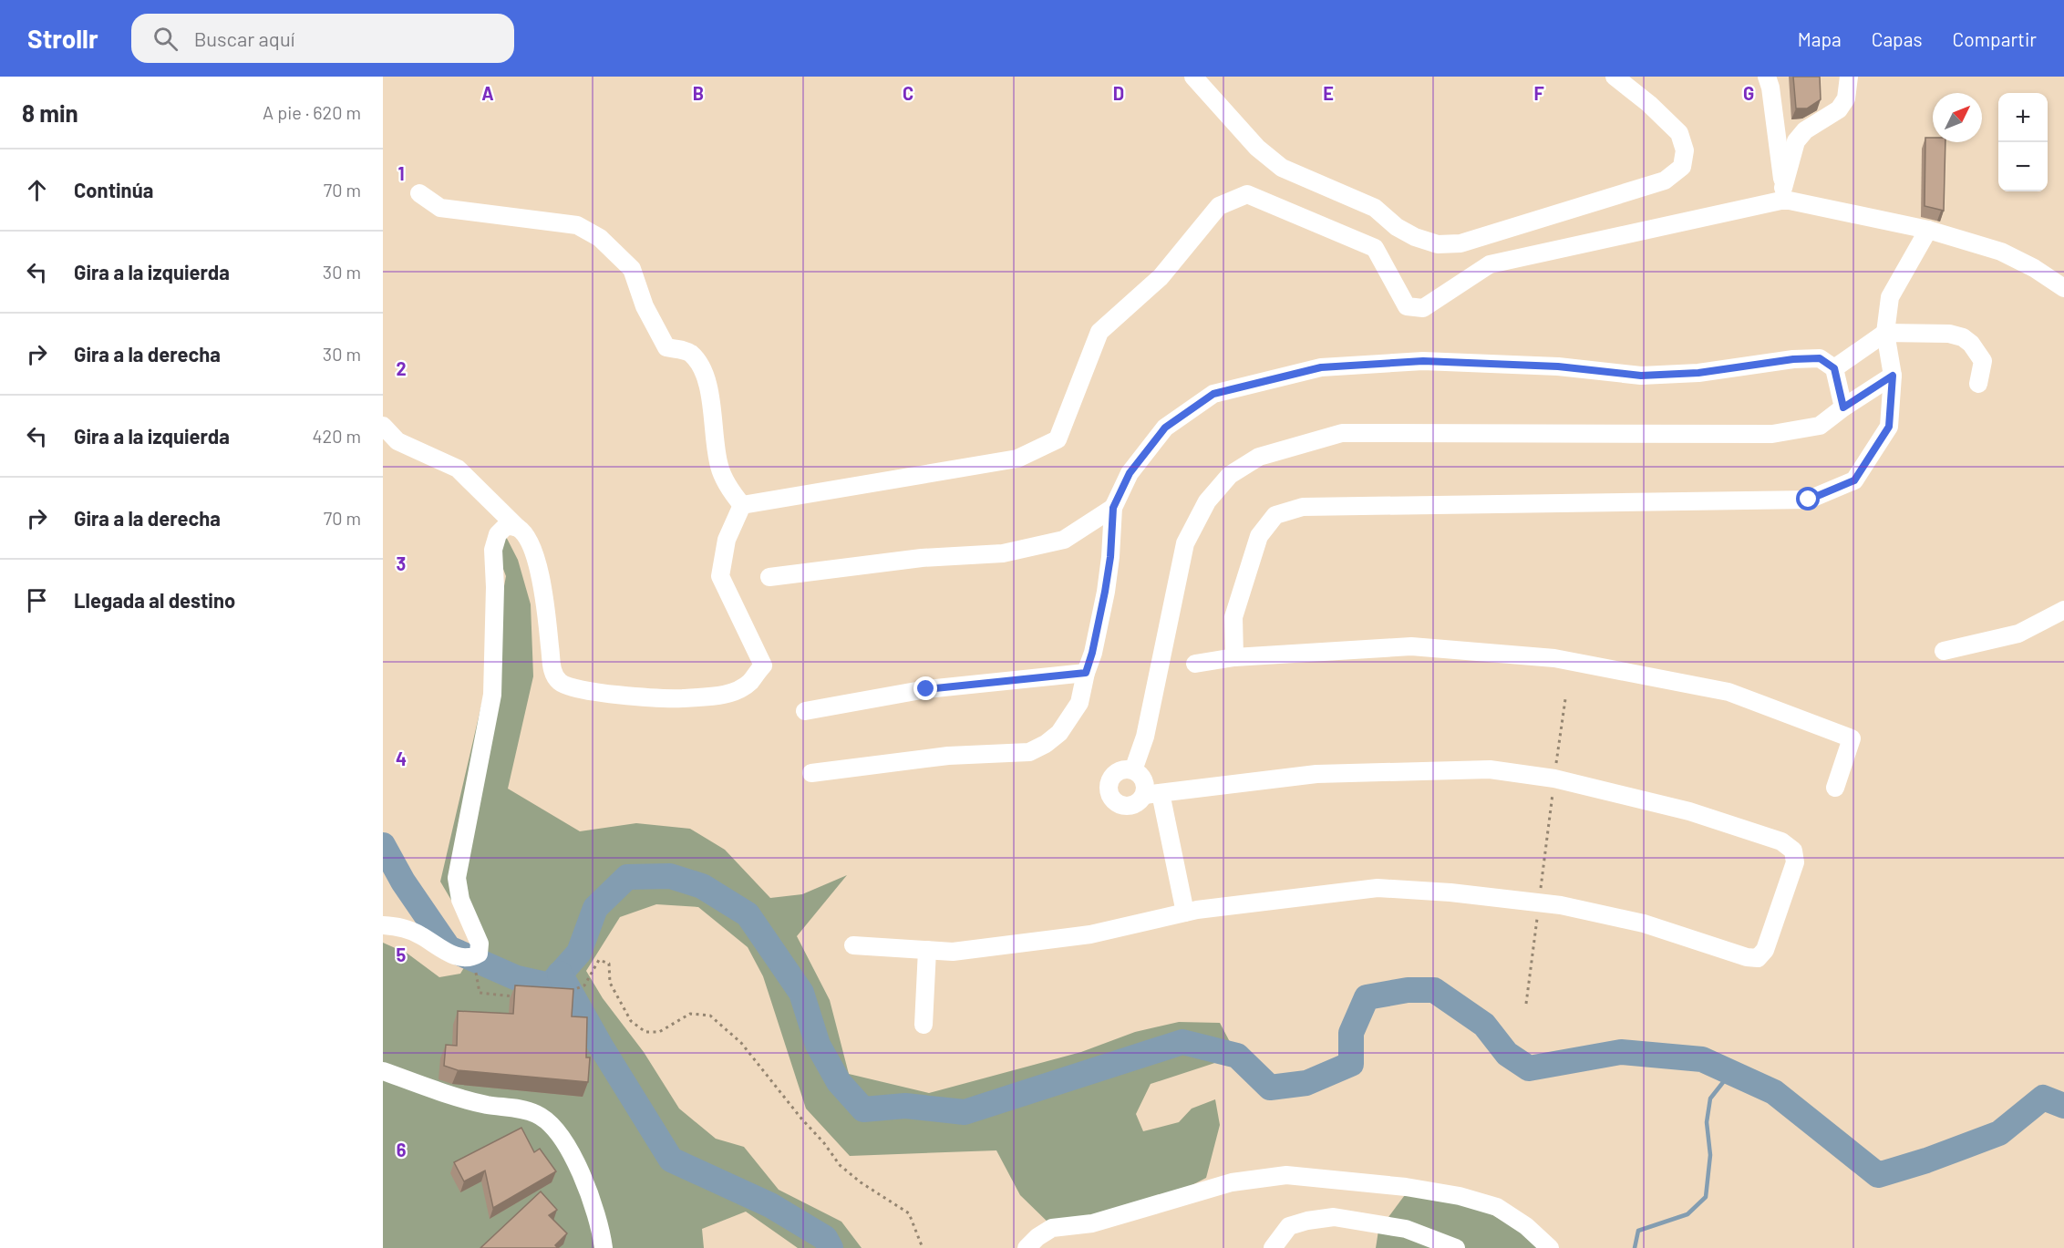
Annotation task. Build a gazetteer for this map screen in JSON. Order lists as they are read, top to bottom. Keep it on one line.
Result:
{"north":"top right","page":{"header":"Strollr","search":"Buscar aquí","nav":["Mapa","Capas","Compartir"],"heading":["8 min","A pie · 620 m"],"map_buttons":["+","−"],"list":[["Continúa","70 m"],["Gira a la izquierda","30 m"],["Gira a la derecha","30 m"],["Gira a la izquierda","420 m"],["Gira a la derecha","70 m"],"Llegada al destino"]},"grid":{"columns":["A","B","C","D","E","F","G"],"rows":["1","2","3","4","5","6"]}}
